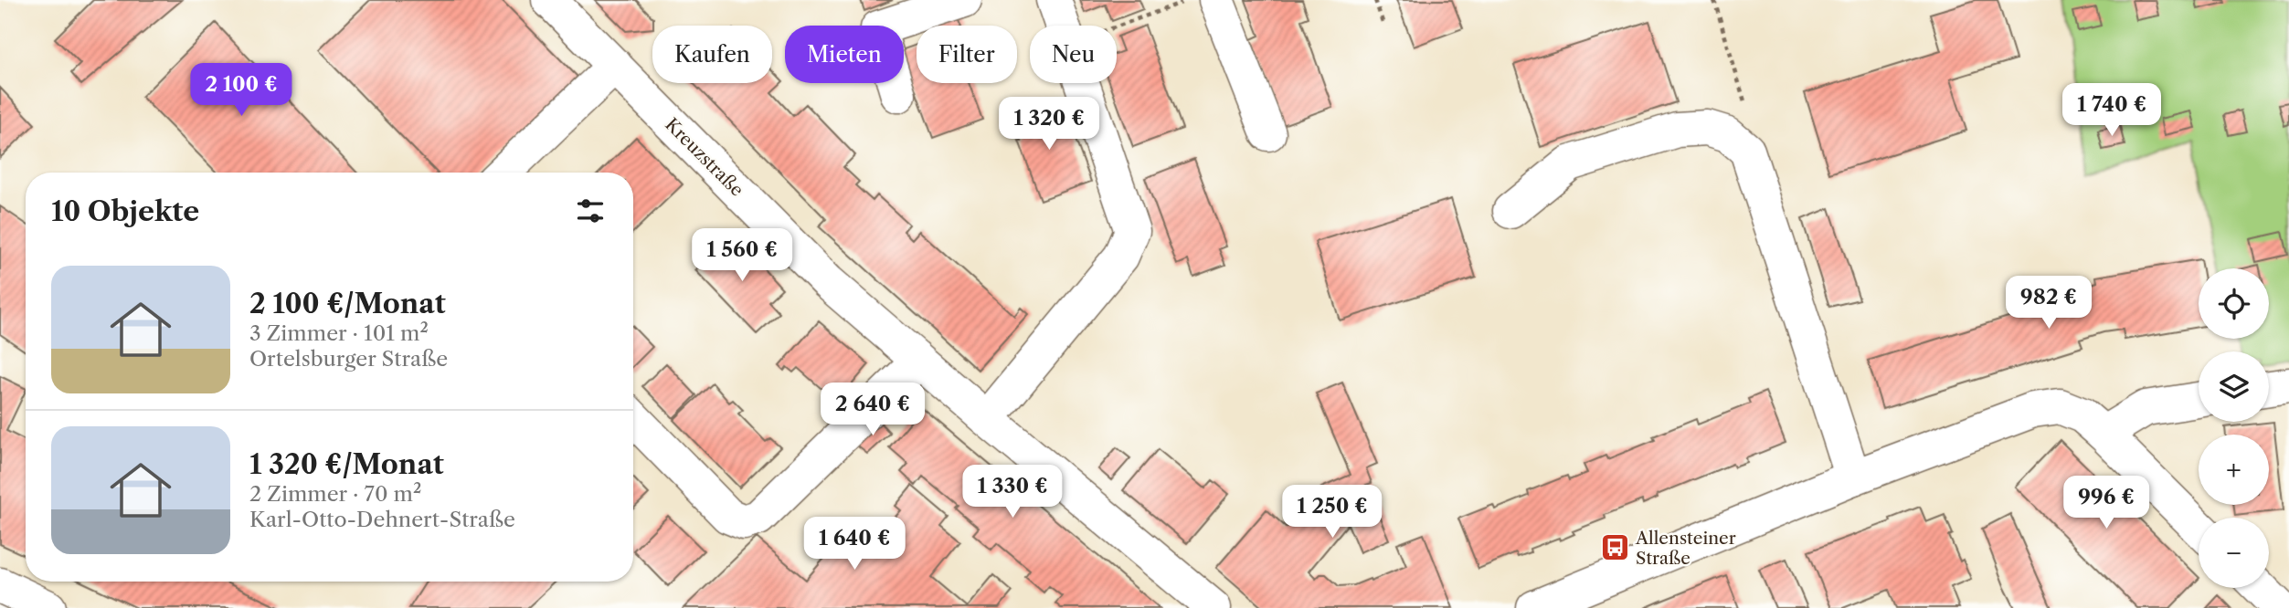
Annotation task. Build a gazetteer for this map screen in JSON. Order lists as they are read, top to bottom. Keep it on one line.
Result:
{"streets":{"street":["Kreuzstraße"]},"places":{"bus stop":["Allensteiner Straße"]},"page":{"chip":["Kaufen","Mieten","Filter","Neu"],"price":["2 100 €","1 740 €","1 320 €","1 560 €","982 €","2 640 €","1 330 €","996 €","1 250 €","1 640 €"],"heading":"10 Objekte","list":[{"name":"2 100 €/Monat","note":"3 Zimmer · 101 m² · Ortelsburger Straße"},{"name":"1 320 €/Monat","note":"2 Zimmer · 70 m² · Karl-Otto-Dehnert-Straße"}],"map_buttons":["+","−"]}}
